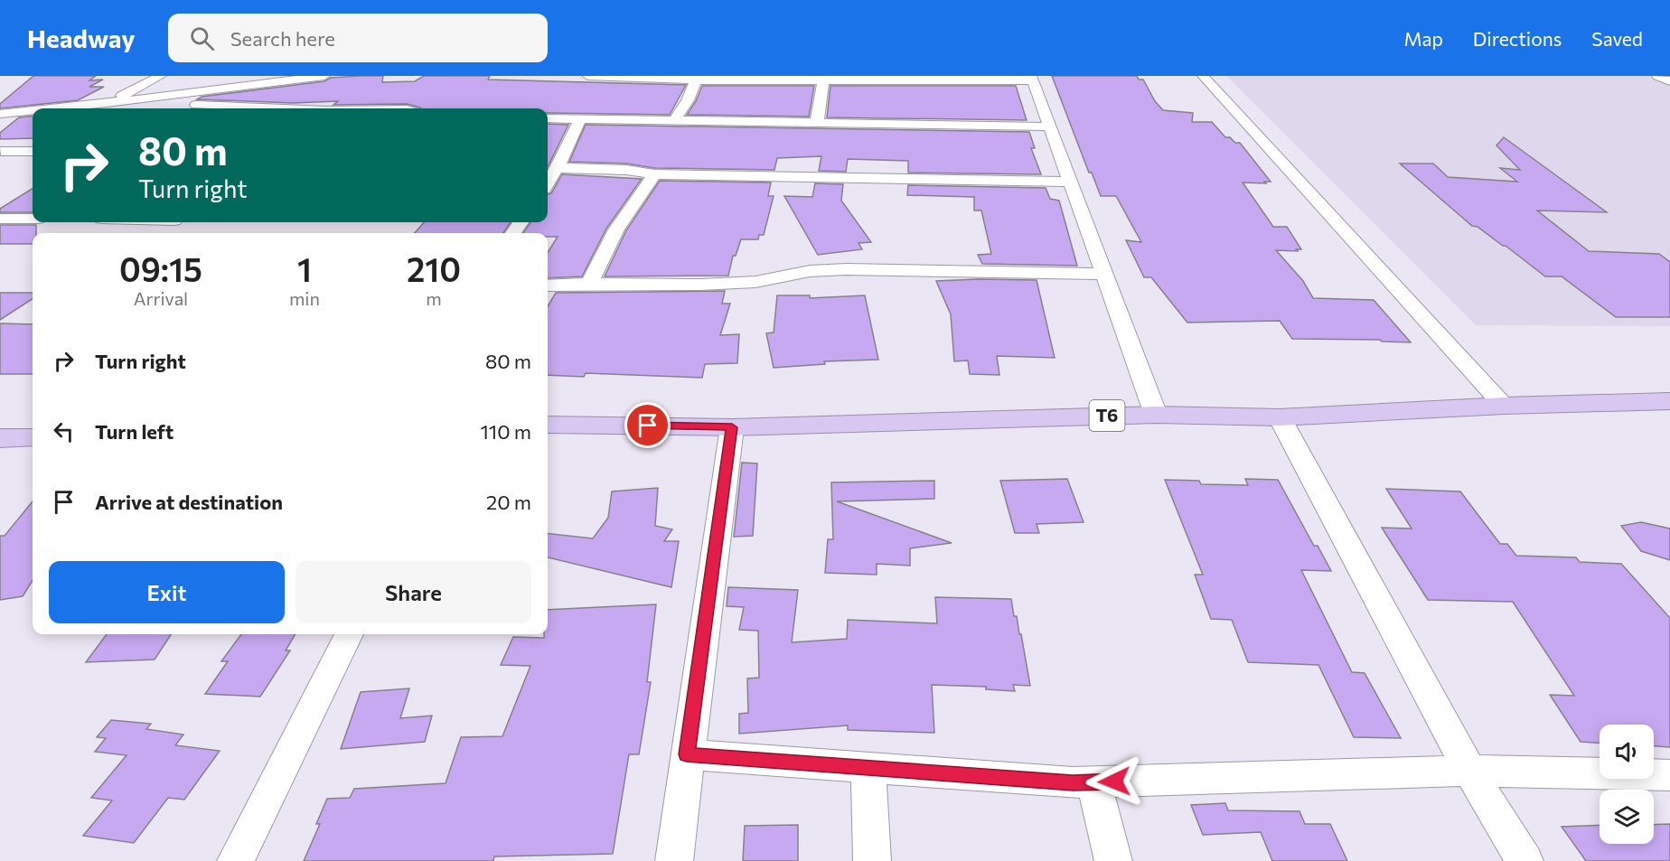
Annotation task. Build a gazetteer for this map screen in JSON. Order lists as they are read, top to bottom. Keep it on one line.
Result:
{"streets":{"highway":["T6"]},"page":{"header":"Headway","search":"Search here","nav":["Map","Directions","Saved"],"turn":["80 m","Turn right"],"eta":["09:15","Arrival","1","min","210","m"],"list":[{"name":"Turn right","value":"80 m"},{"name":"Turn left","value":"110 m"},{"name":"Arrive at destination","value":"20 m"}],"buttons":["Exit","Share"]}}
